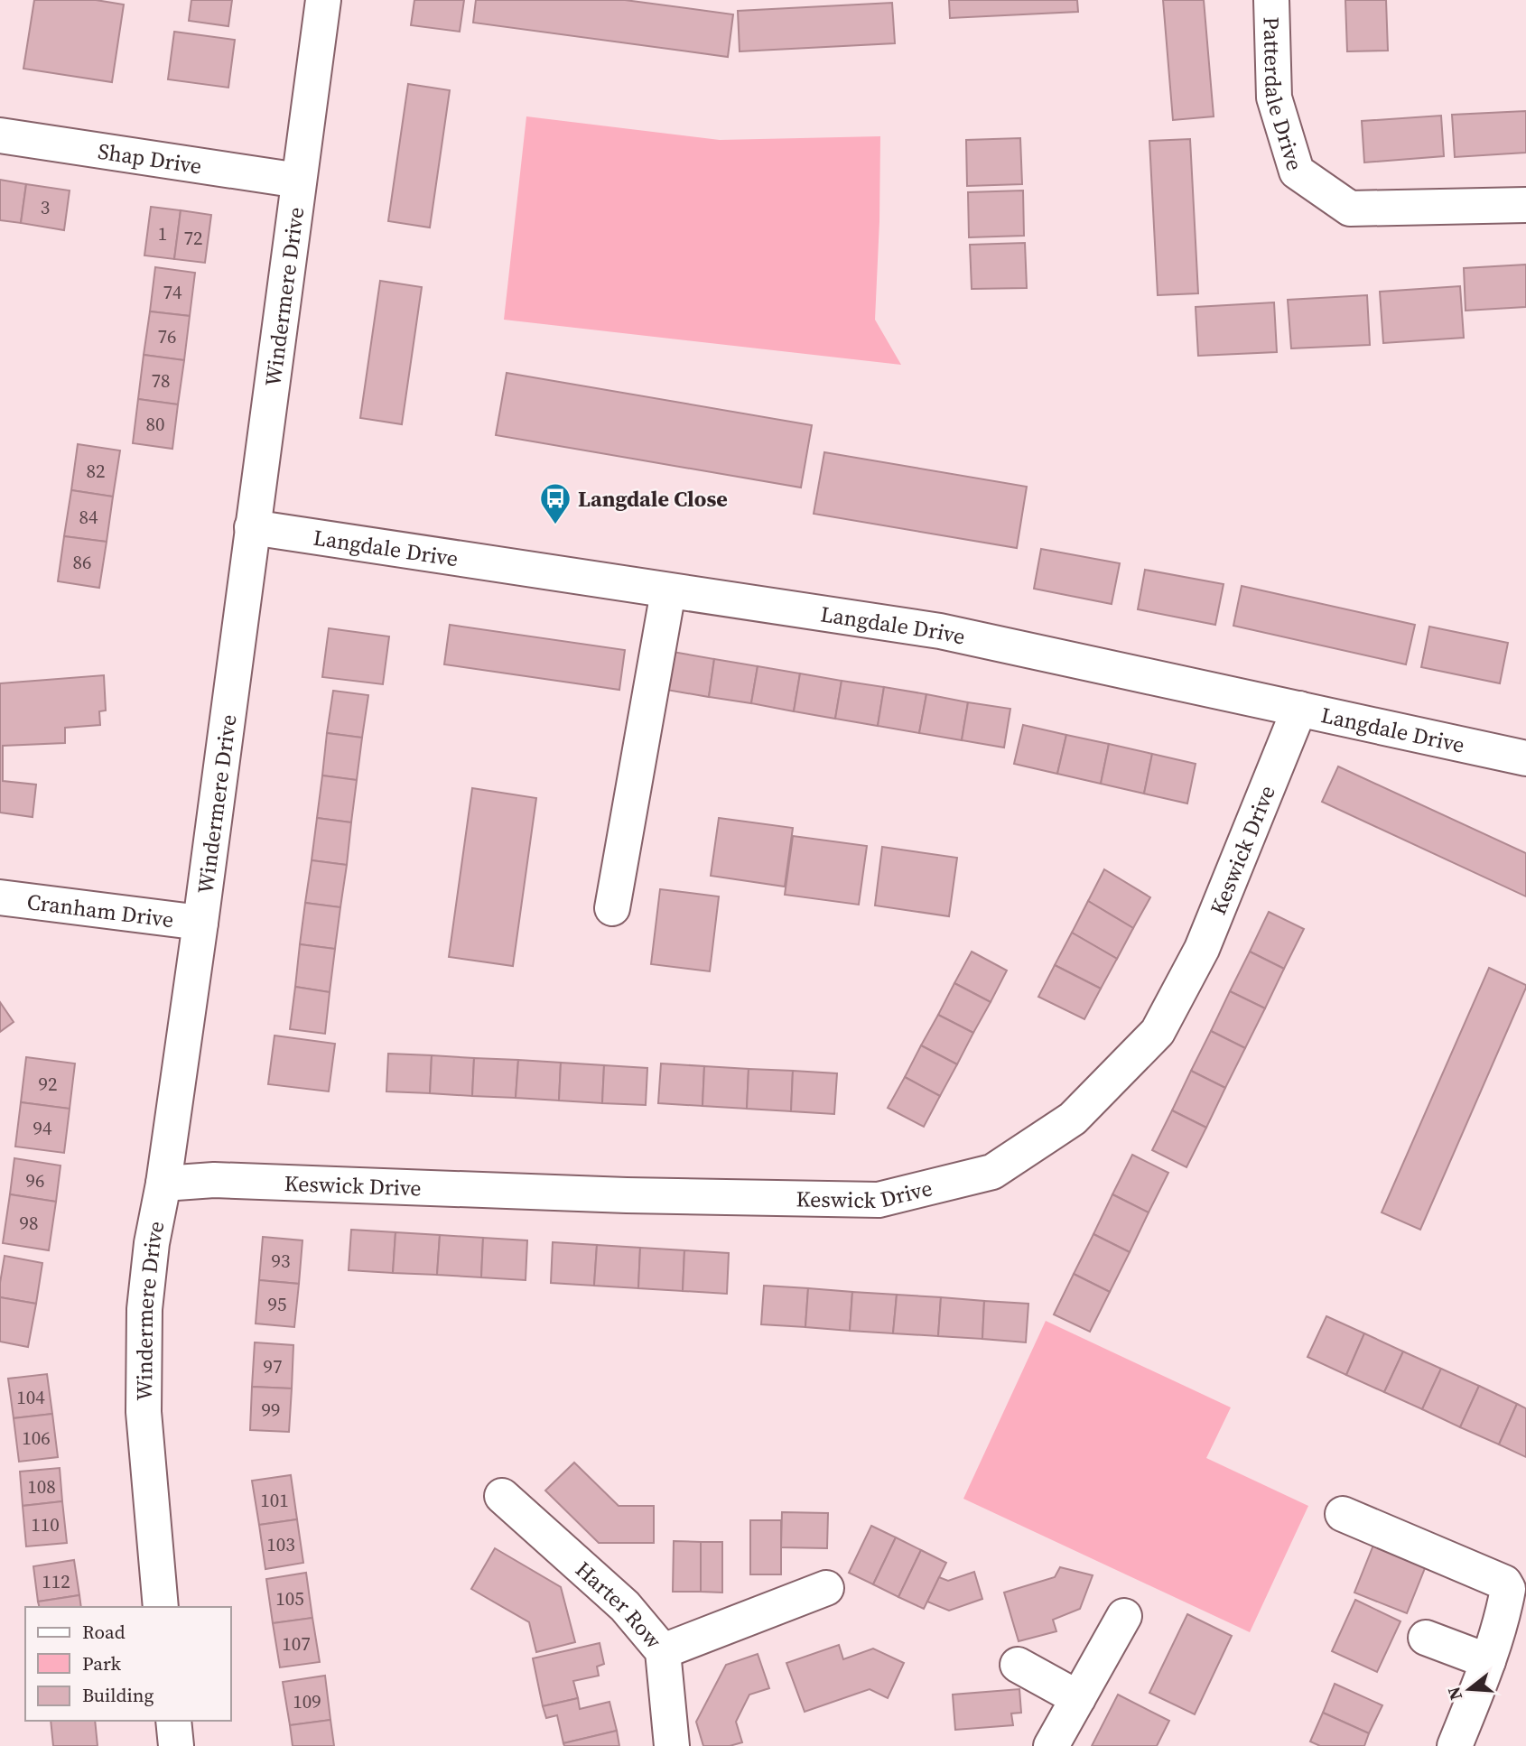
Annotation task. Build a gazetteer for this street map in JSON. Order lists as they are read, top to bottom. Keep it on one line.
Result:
{"streets":{"street":["Patterdale Drive","Shap Drive","Windermere Drive","Langdale Drive","Keswick Drive","Cranham Drive","Harter Row"]},"crossings":[["Shap Drive","Windermere Drive"],["Windermere Drive","Langdale Drive"],["Windermere Drive","Keswick Drive"],["Windermere Drive","Cranham Drive"],["Langdale Drive","Keswick Drive"]],"places":{"bus stop":["Langdale Close"]},"house_numbers":["3","1","72","74","76","78","80","82","84","86","92","94","96","98","93","95","97","104","99","106","108","101","110","103","112","105","107","109"],"legend":["Road","Park","Building"],"north":"left"}
